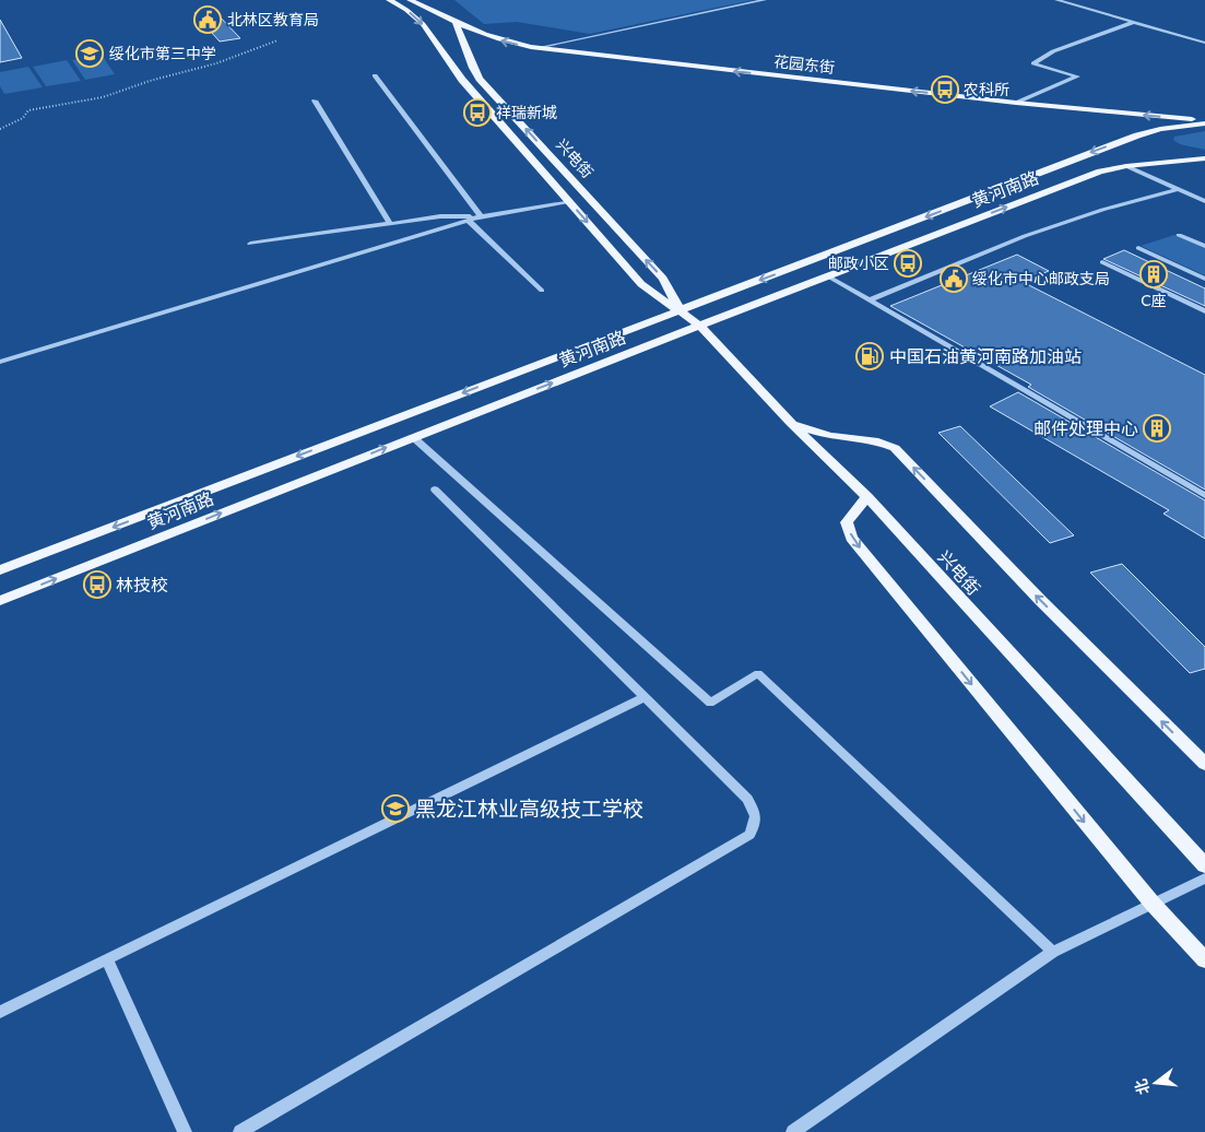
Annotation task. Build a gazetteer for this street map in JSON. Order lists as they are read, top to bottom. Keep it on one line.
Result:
{"streets":{"main road":["花园东街","兴电街","黄河南路"]},"crossings":[["花园东街","兴电街"],["花园东街","黄河南路"],["兴电街","黄河南路"]],"one_way":["花园东街"],"places":{"public building":["北林区教育局","绥化市中心邮政支局"],"school or university":["绥化市第三中学","黑龙江林业高级技工学校"],"bus stop":["农科所","祥瑞新城","邮政小区","林技校"],"building":["C座","邮件处理中心"],"fuel station":["中国石油黄河南路加油站"]},"north":"left"}
